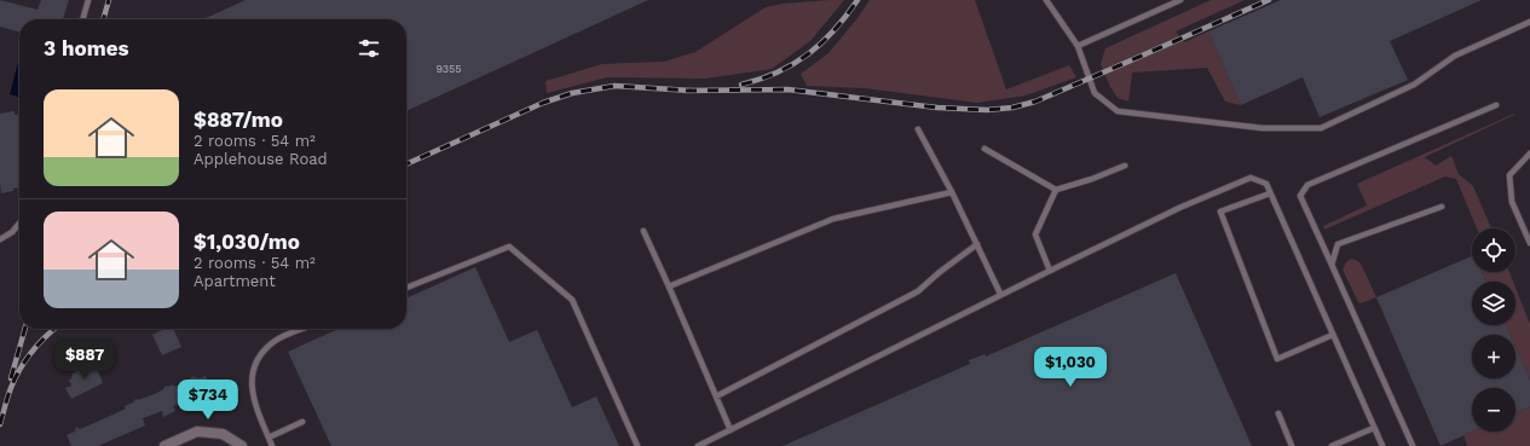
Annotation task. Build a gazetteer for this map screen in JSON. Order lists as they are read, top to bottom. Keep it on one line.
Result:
{"house_numbers":["9355"],"page":{"heading":"3 homes","list":[{"name":"$887/mo","note":"2 rooms · 54 m² · Applehouse Road"},{"name":"$1,030/mo","note":"2 rooms · 54 m² · Apartment"}],"map_buttons":["+","−"],"price":["$887","$1,030","$734"]}}
